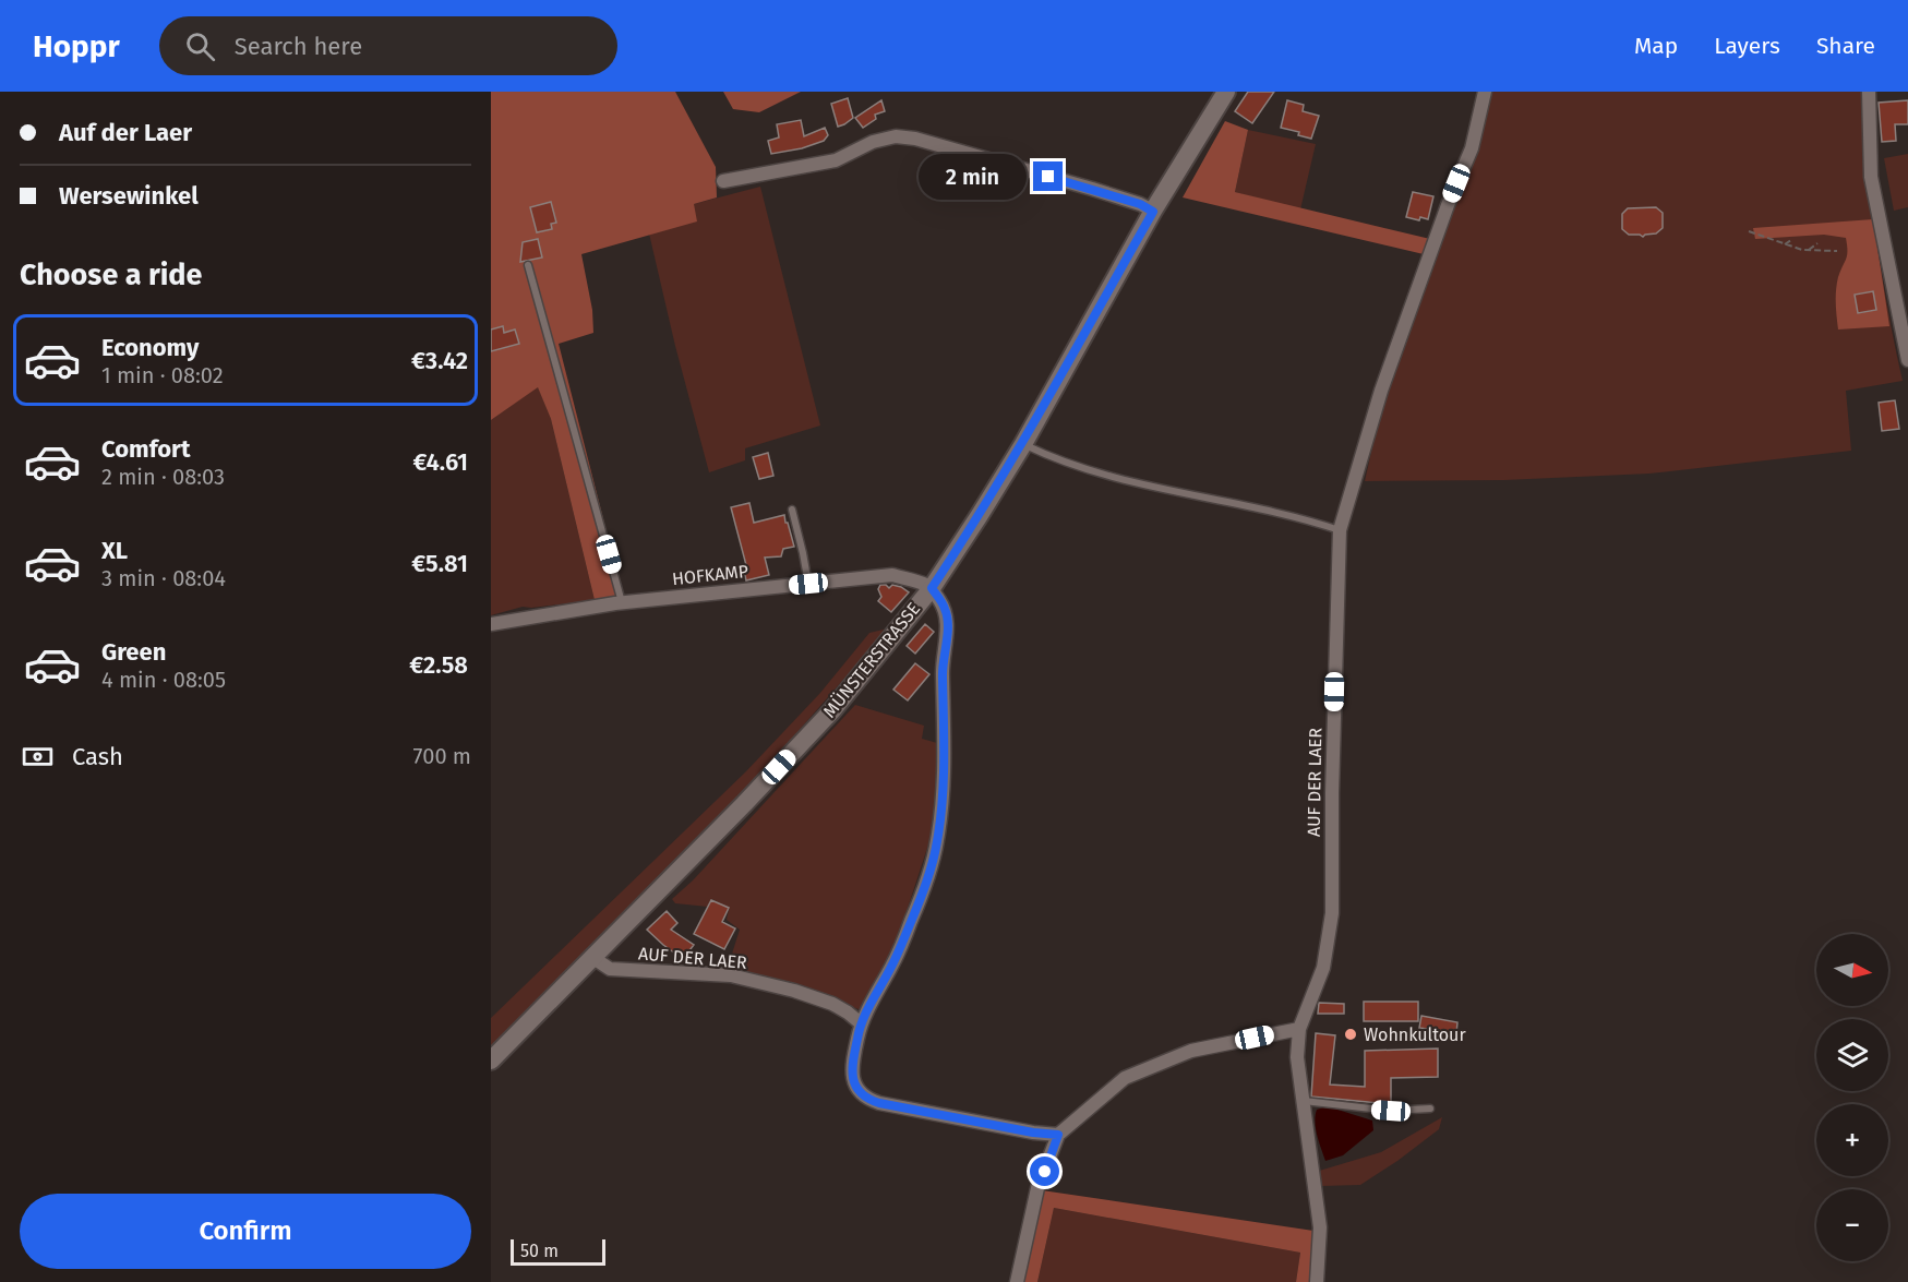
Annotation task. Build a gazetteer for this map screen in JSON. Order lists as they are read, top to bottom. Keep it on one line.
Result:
{"streets":{"main road":["MÜNSTERSTRASSE"],"street":["HOFKAMP","AUF DER LAER"]},"crossings":[["HOFKAMP","MÜNSTERSTRASSE"],["MÜNSTERSTRASSE","AUF DER LAER"]],"places":["Wohnkultour"],"scale_bar":"50 m","north":"right","page":{"header":"Hoppr","search":"Search here","nav":["Map","Layers","Share"],"banner":["Auf der Laer","Wersewinkel"],"bubble":"2 min","heading":"Choose a ride","list":[{"name":"Economy","note":"1 min · 08:02","value":"€3.42"},{"name":"Comfort","note":"2 min · 08:03","value":"€4.61"},{"name":"XL","note":"3 min · 08:04","value":"€5.81"},{"name":"Green","note":"4 min · 08:05","value":"€2.58"}],"pay":["Cash","700 m"],"map_buttons":["+","−"],"buttons":"Confirm","scale":"50 m"}}
